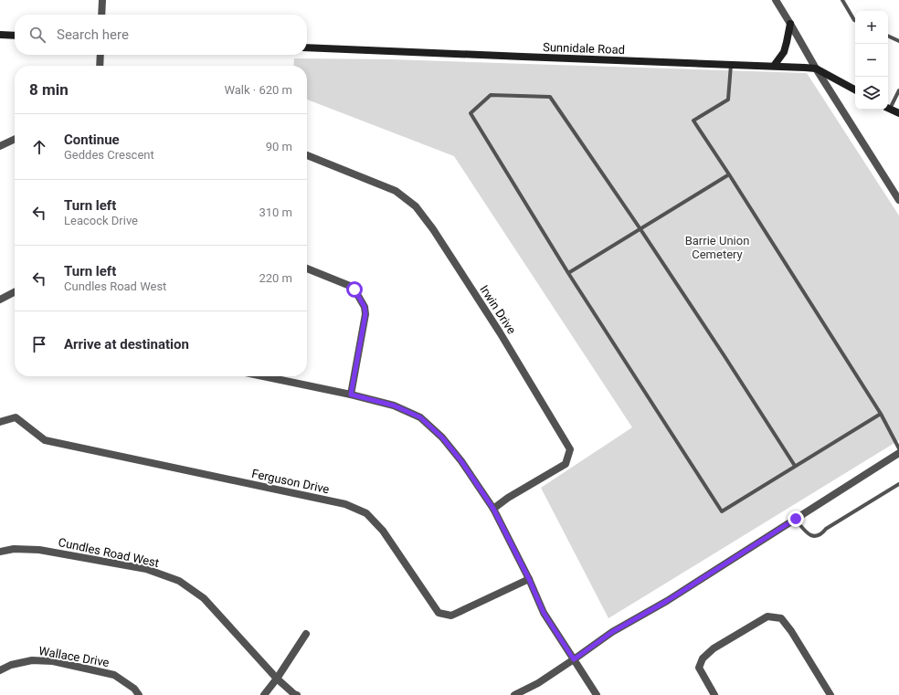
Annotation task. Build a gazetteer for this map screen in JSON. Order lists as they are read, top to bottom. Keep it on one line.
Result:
{"streets":{"main road":["Sunnidale Road"],"street":["Irwin Drive","Ferguson Drive","Cundles Road West","Wallace Drive"]},"parks":["Barrie Union Cemetery"],"page":{"map_buttons":["+","−"],"search":"Search here","heading":["8 min","Walk · 620 m"],"list":[["Continue","Geddes Crescent","90 m"],["Turn left","Leacock Drive","310 m"],["Turn left","Cundles Road West","220 m"],"Arrive at destination"]}}
